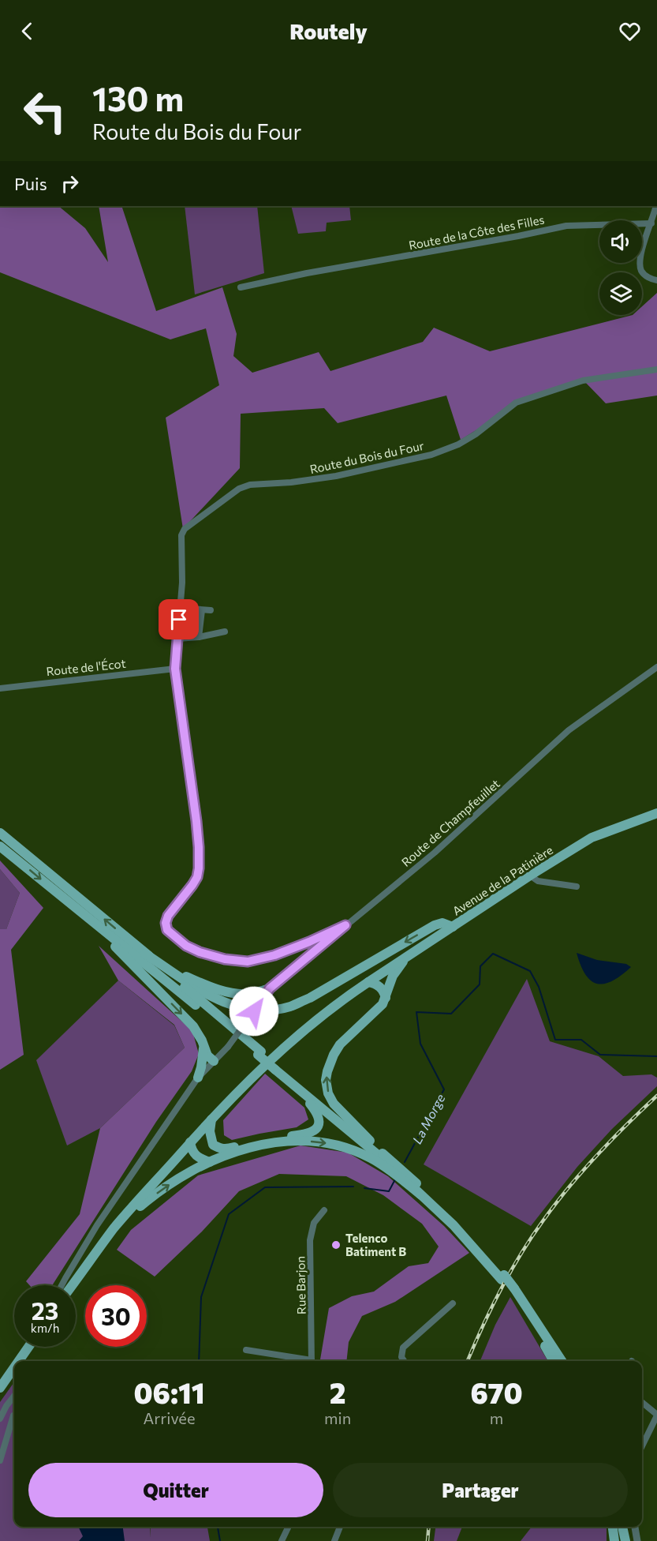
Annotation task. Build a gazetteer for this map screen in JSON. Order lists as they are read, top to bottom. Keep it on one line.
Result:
{"streets":{"main road":["Avenue de la Patinière"],"street":["Route de la Côte des Filles","Route du Bois du Four","Route de l'Écot","Route de Champfeuillet","Rue Barjon"]},"crossings":[["Route du Bois du Four","Route de l'Écot"],["Route du Bois du Four","Route de Champfeuillet"]],"water":["La Morge"],"places":["Telenco Batiment B"],"page":{"header":"Routely","turn":["130 m","Route du Bois du Four"],"then":"Puis","speed":"23 km/h","limit":"30","eta":["06:11","Arrivée","2","min","670","m"],"buttons":["Quitter","Partager"]}}
